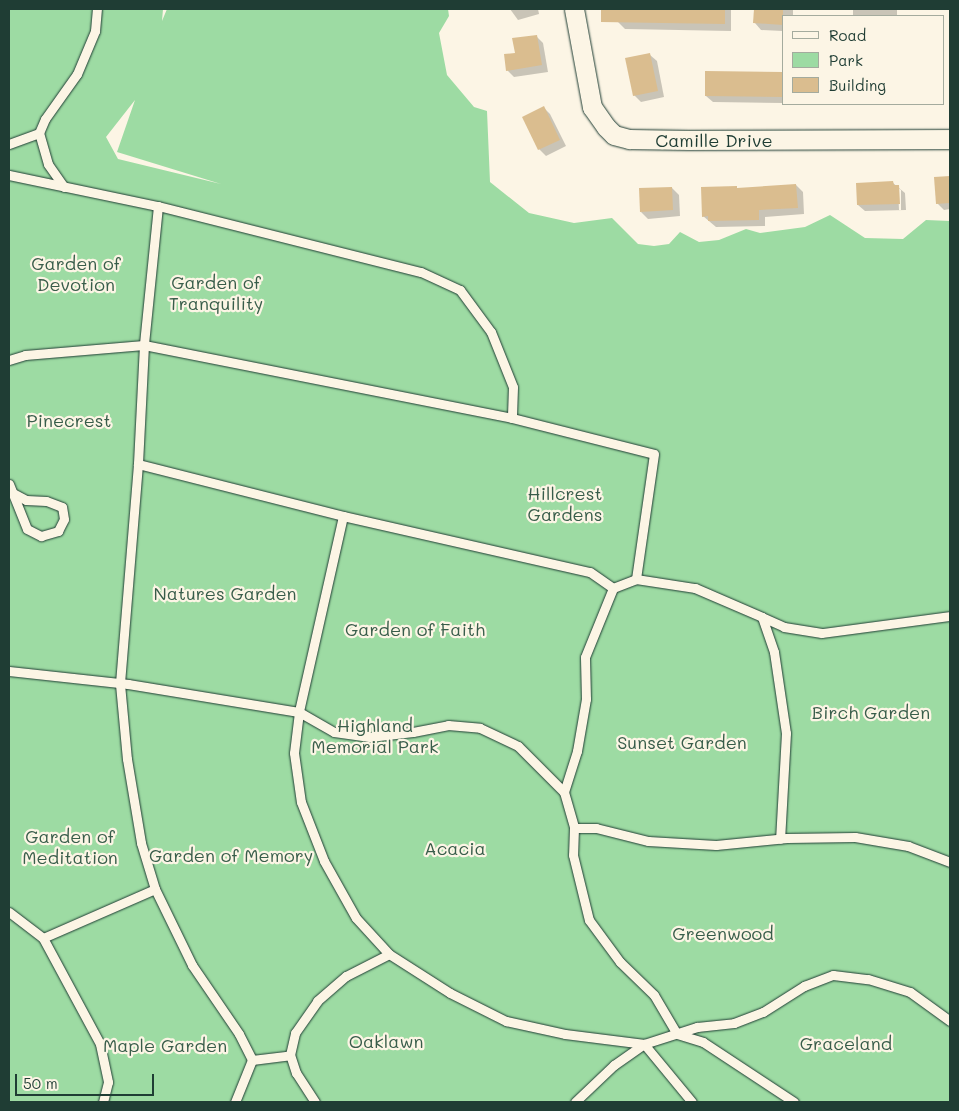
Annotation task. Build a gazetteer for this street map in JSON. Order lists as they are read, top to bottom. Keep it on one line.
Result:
{"streets":{"street":["Camille Drive"]},"parks":["Garden of Devotion","Garden of Tranquility","Pinecrest","Hillcrest Gardens","Natures Garden","Garden of Faith","Birch Garden","Highland Memorial Park","Sunset Garden","Garden of Meditation","Acacia","Garden of Memory","Greenwood","Oaklawn","Graceland","Maple Garden"],"legend":["Road","Park","Building"],"scale_bar":"50 m"}
